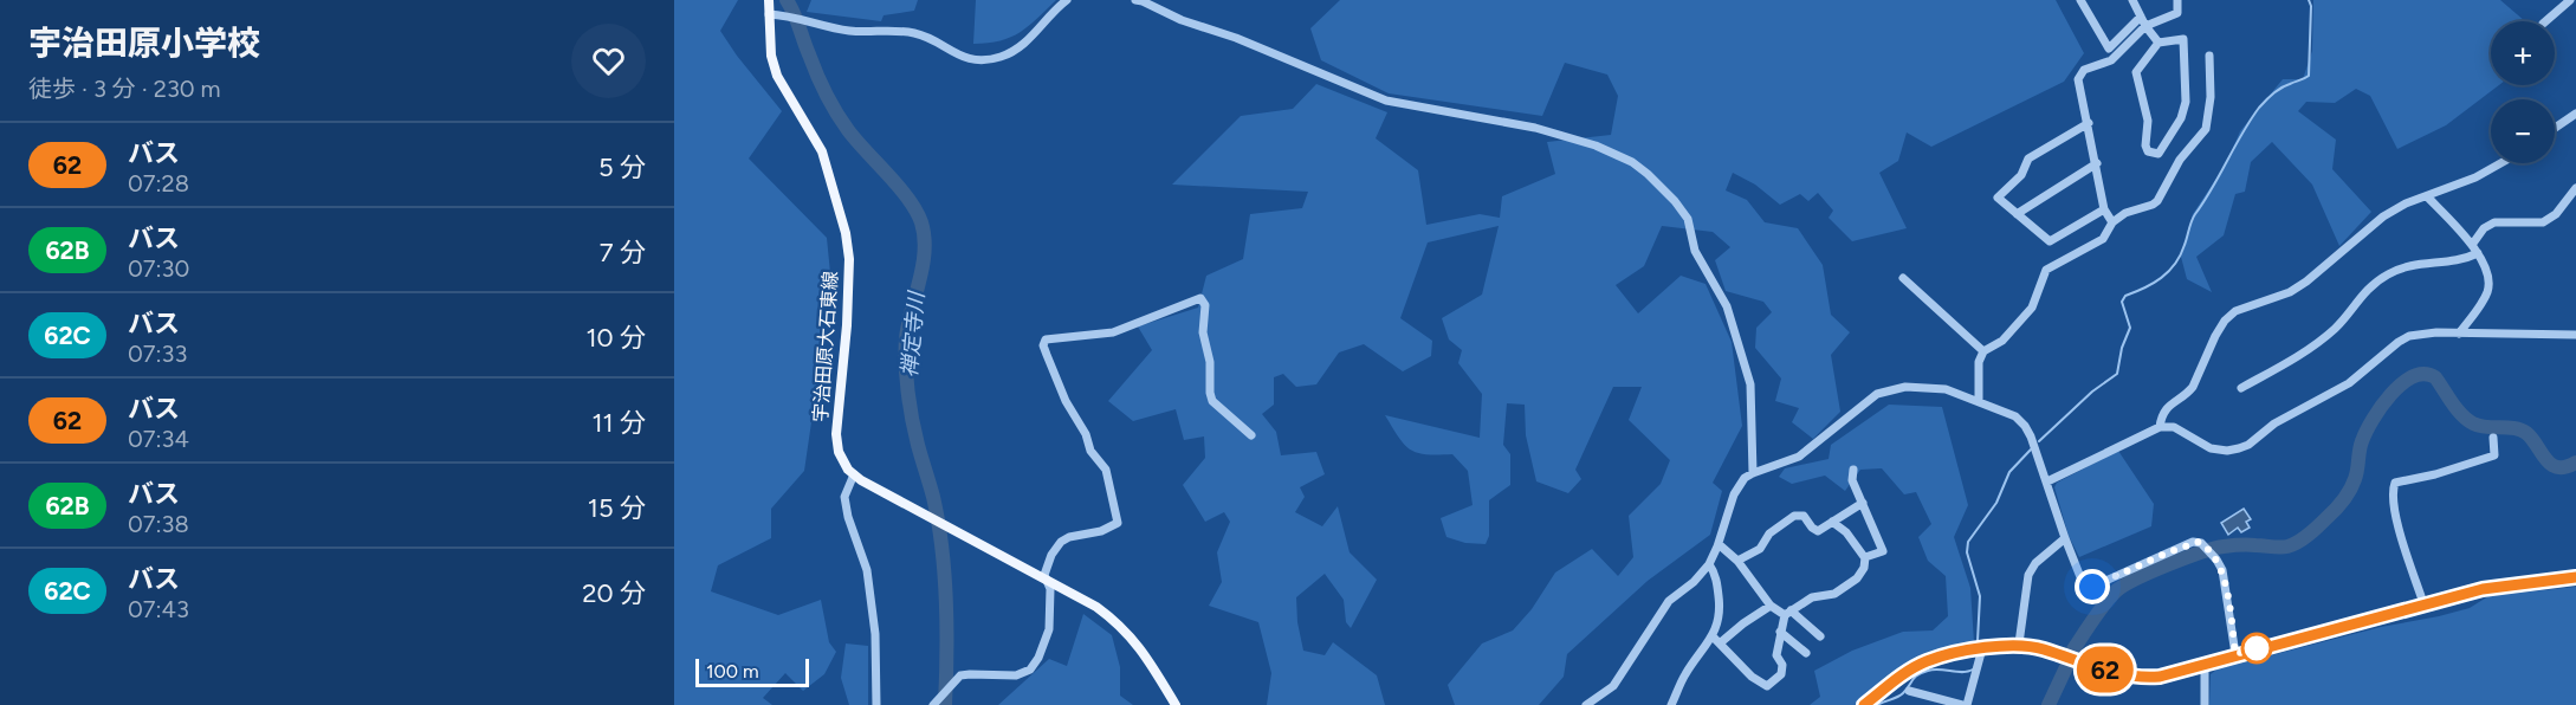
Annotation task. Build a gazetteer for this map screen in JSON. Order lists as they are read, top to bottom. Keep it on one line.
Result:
{"streets":{"main road":["宇治田原大石東線"]},"water":["禅定寺川"],"lines":["bus line 62"],"scale_bar":"100 m","page":{"heading":["宇治田原小学校","徒歩 · 3 分 · 230 m"],"on_map":"62","map_buttons":["+","−"],"list":[{"mark":"62","name":"バス","note":"07:28","value":"5 分"},{"mark":"62B","name":"バス","note":"07:30","value":"7 分"},{"mark":"62C","name":"バス","note":"07:33","value":"10 分"},{"mark":"62","name":"バス","note":"07:34","value":"11 分"},{"mark":"62B","name":"バス","note":"07:38","value":"15 分"},{"mark":"62C","name":"バス","note":"07:43","value":"20 分"}],"scale":"100 m"}}
